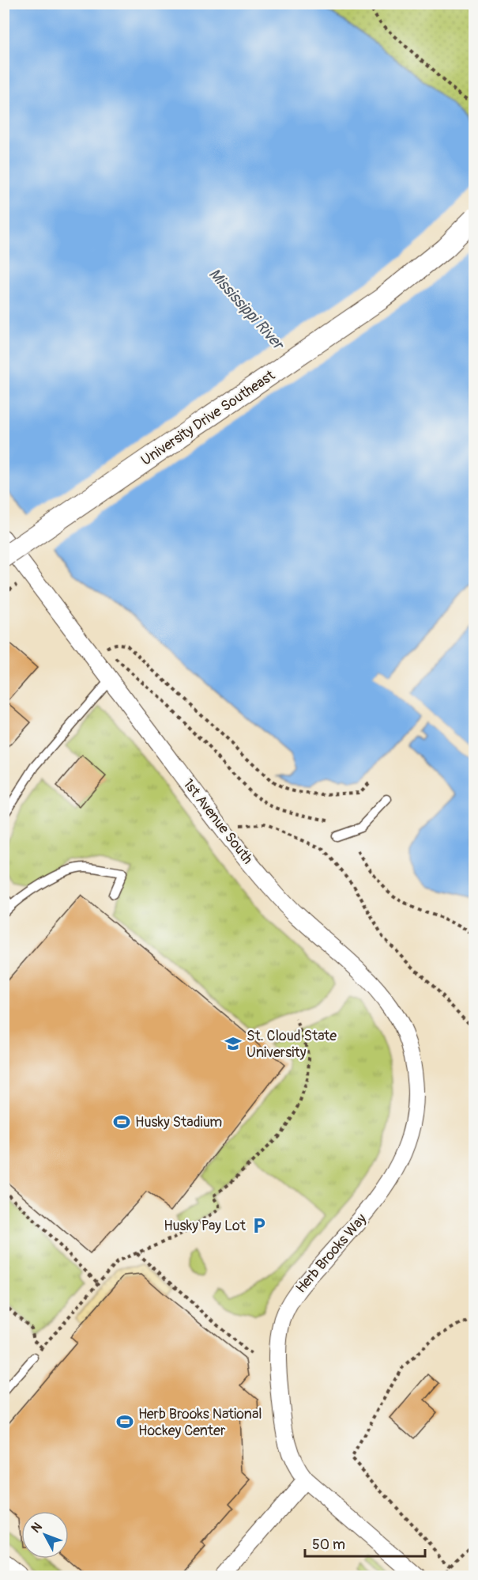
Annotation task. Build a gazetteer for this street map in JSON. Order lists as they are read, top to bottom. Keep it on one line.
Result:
{"streets":{"street":["University Drive Southeast","1st Avenue South","Herb Brooks Way"]},"crossings":[["1st Avenue South","Herb Brooks Way"]],"water":["Mississippi River"],"places":{"school or university":["St. Cloud State University"],"sports":["Husky Stadium","Herb Brooks National Hockey Center"],"parking":["Husky Pay Lot"]},"scale_bar":"50 m","north":"top left"}
